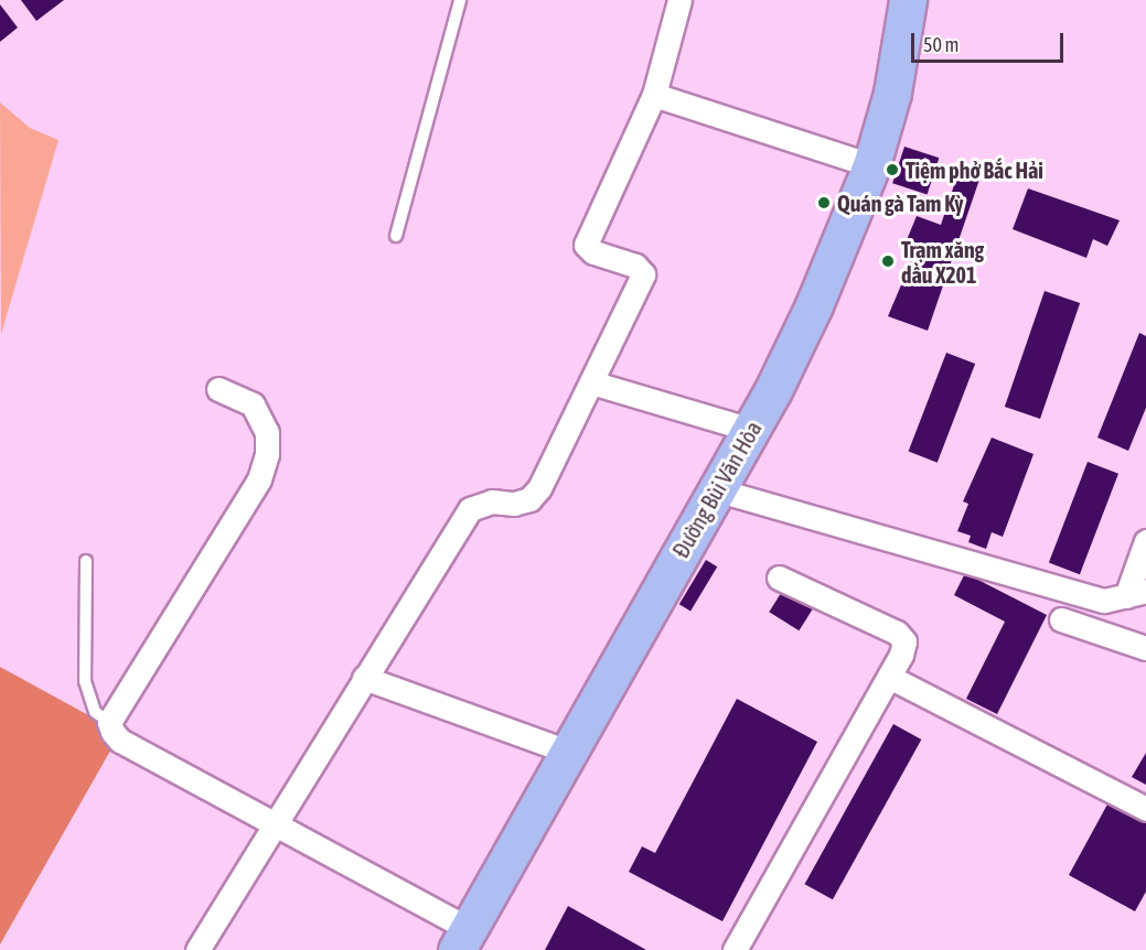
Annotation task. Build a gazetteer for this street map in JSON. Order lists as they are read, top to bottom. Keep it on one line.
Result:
{"streets":{"main road":["Đường Bùi Văn Hòa"]},"places":["Tiệm phở Bắc Hải","Quán gà Tam Kỳ","Trạm xăng dầu X201"],"scale_bar":"50 m"}
